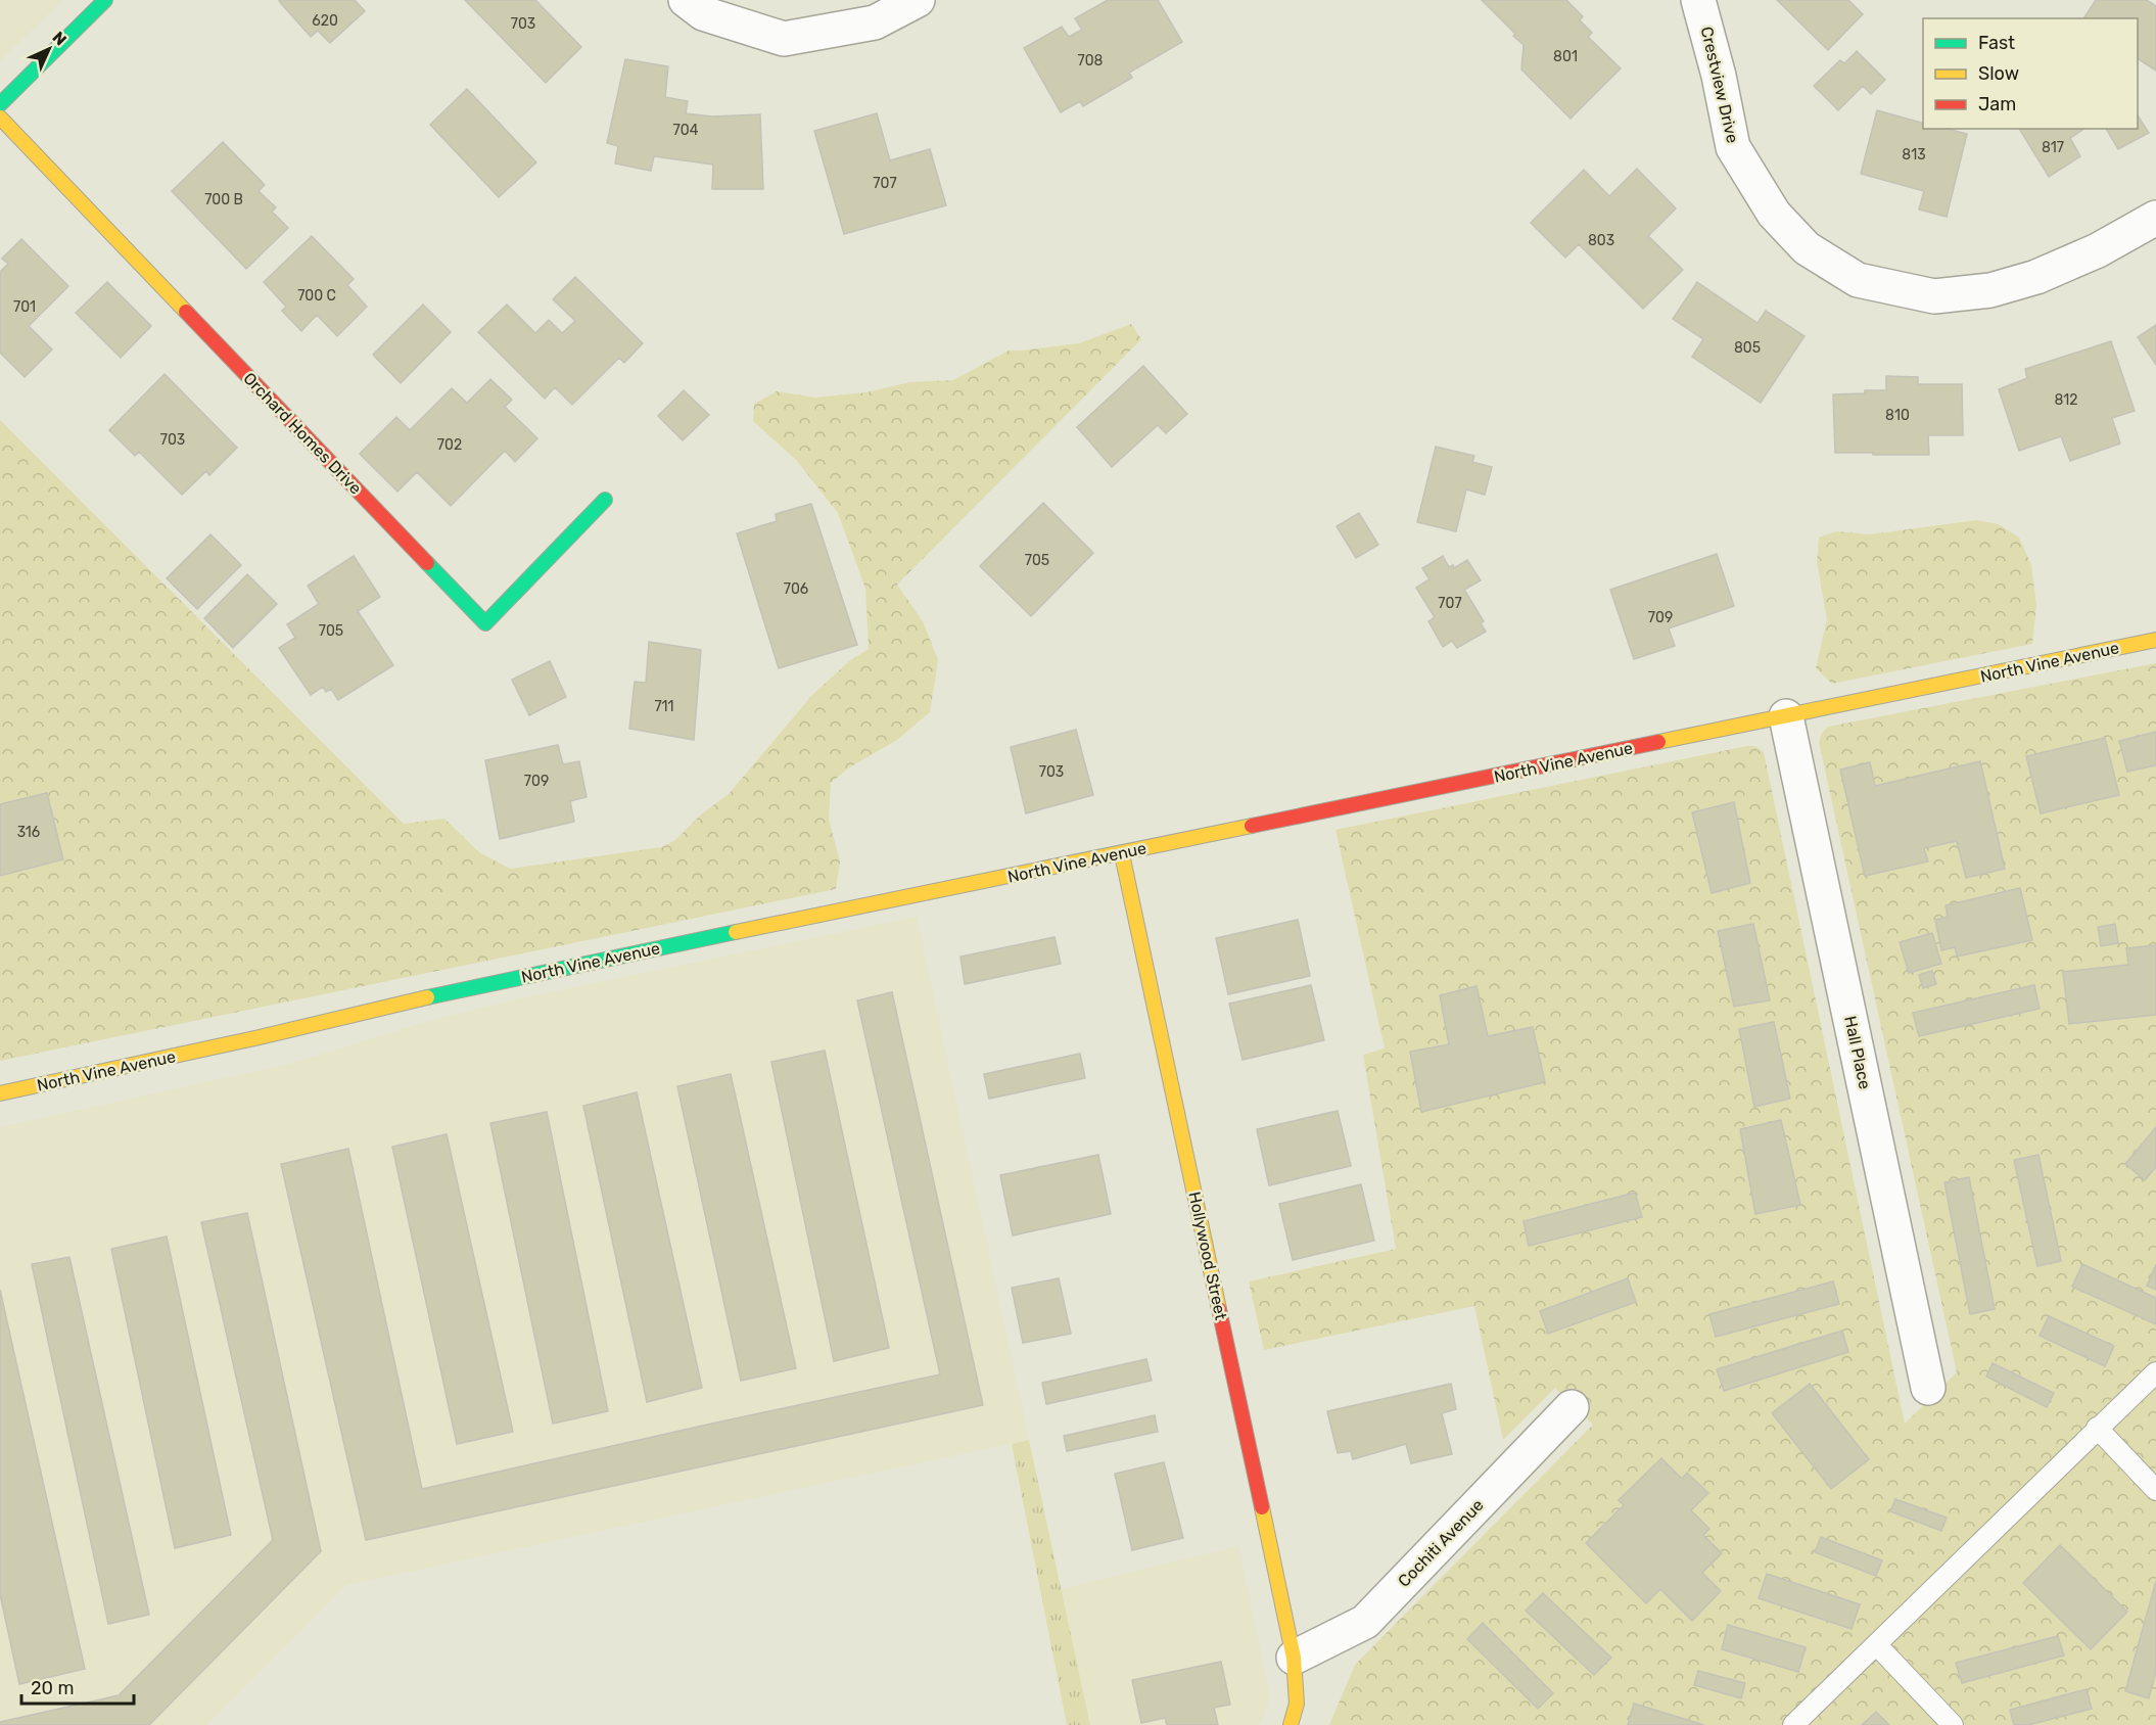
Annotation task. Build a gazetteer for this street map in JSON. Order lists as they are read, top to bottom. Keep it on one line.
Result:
{"streets":{"street":["Crestview Drive","Orchard Homes Drive","North Vine Avenue","Hall Place","Hollywood Street","Cochiti Avenue"]},"crossings":[["North Vine Avenue","Hall Place"],["North Vine Avenue","Hollywood Street"],["Hollywood Street","Cochiti Avenue"]],"house_numbers":["620","703","801","708","704","817","813","707","700 B","803","700 C","701","805","812","810","703","702","705","706","707","709","705","711","703","709","316"],"legend":["Fast","Slow","Jam"],"scale_bar":"20 m","north":"top right"}
